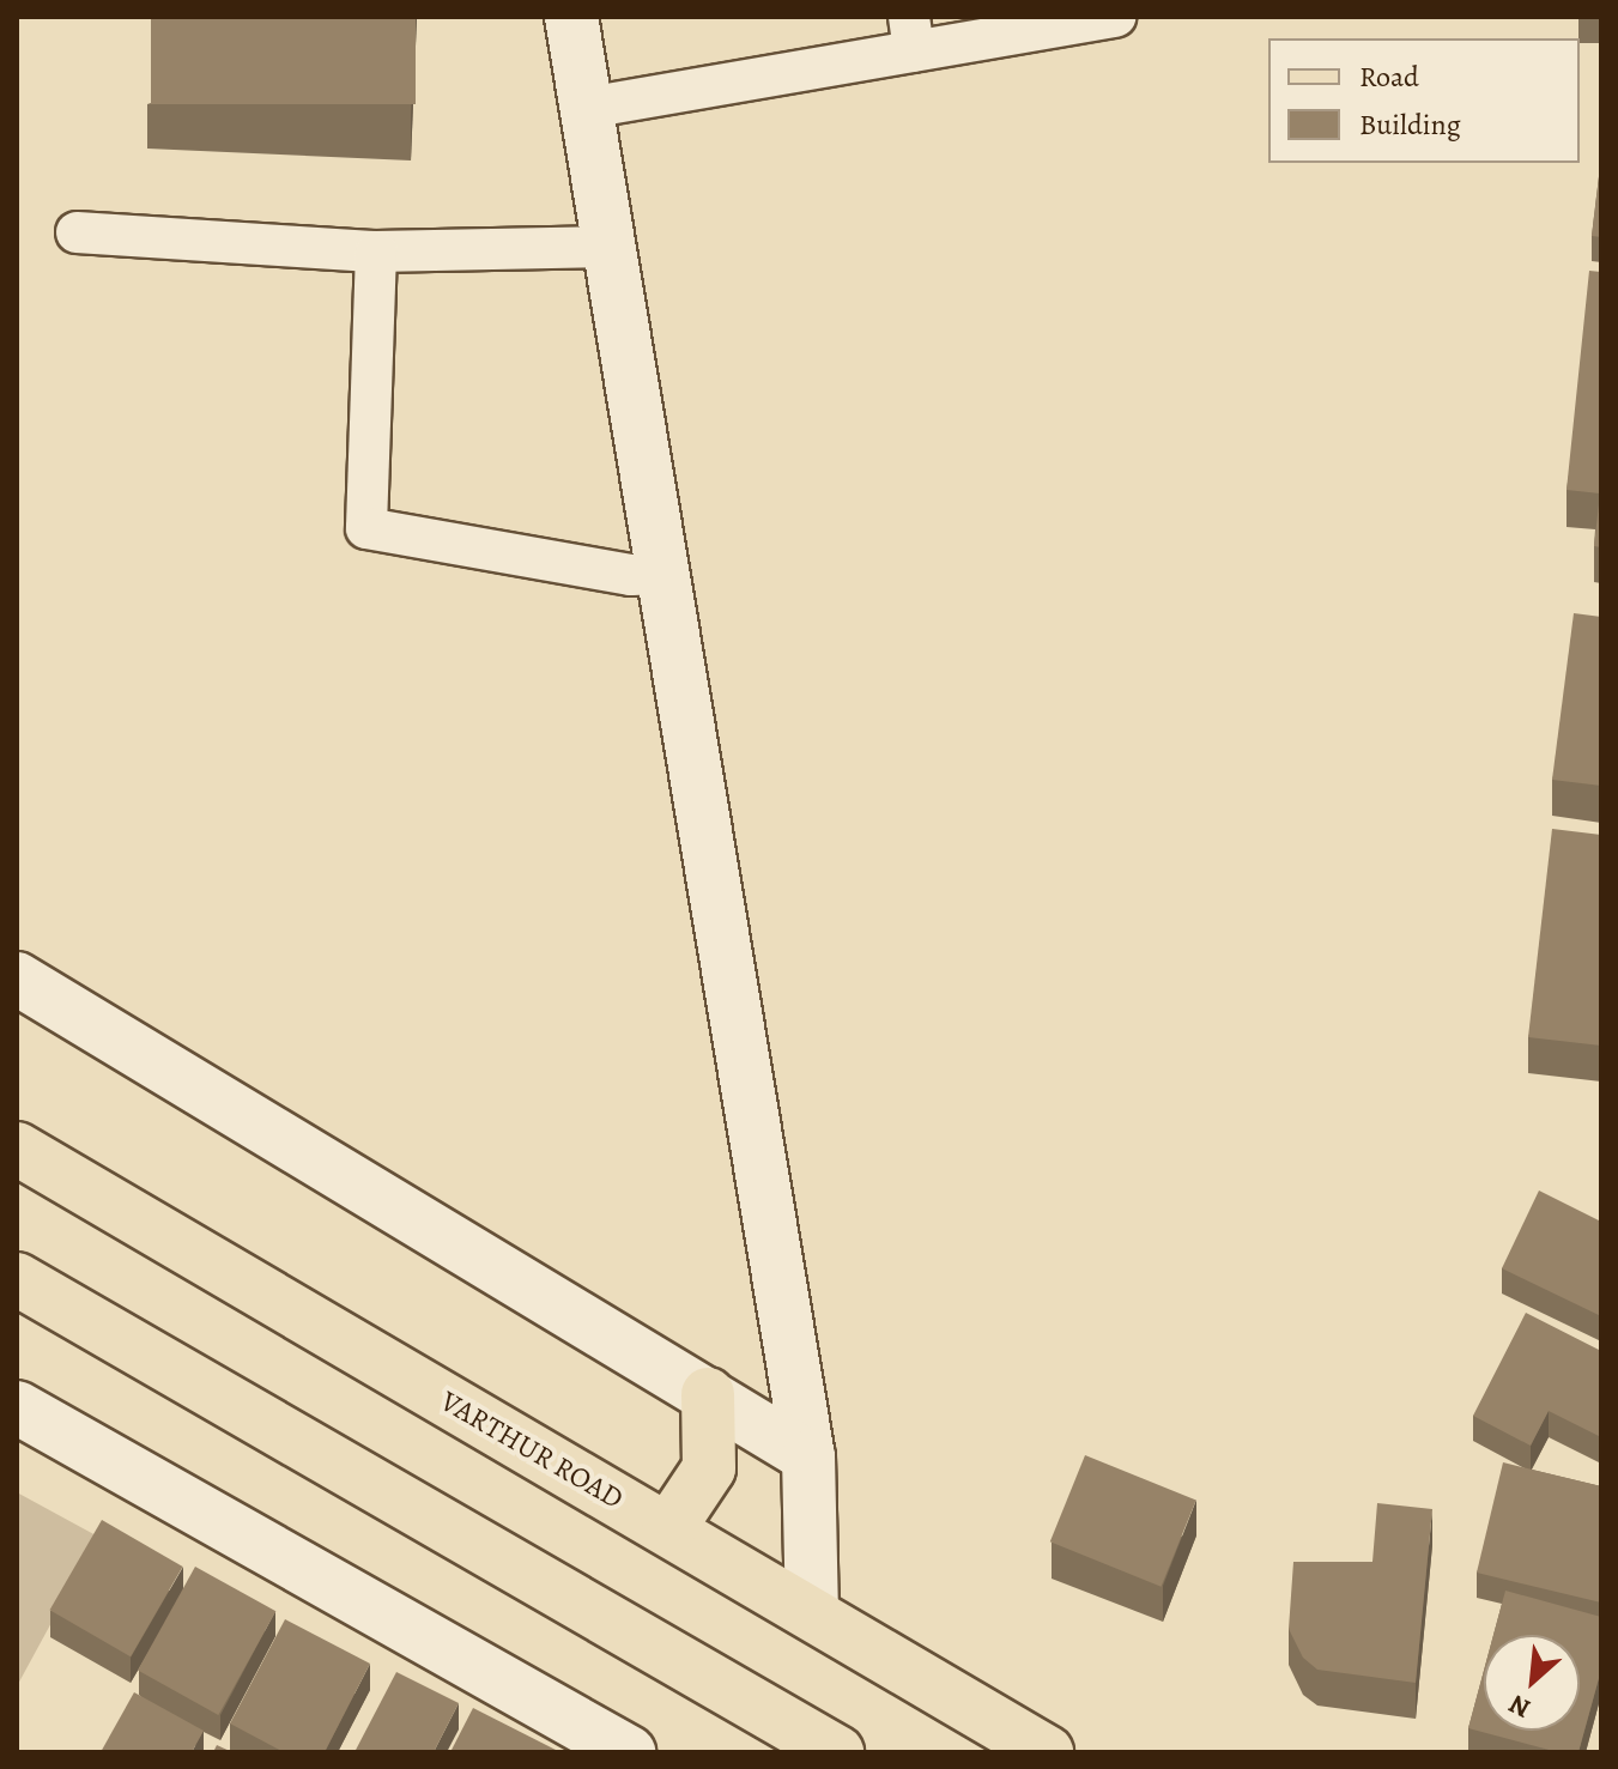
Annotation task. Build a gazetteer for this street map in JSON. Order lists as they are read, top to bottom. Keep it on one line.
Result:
{"streets":{"main road":["VARTHUR ROAD"]},"legend":["Road","Building"],"north":"bottom left"}
